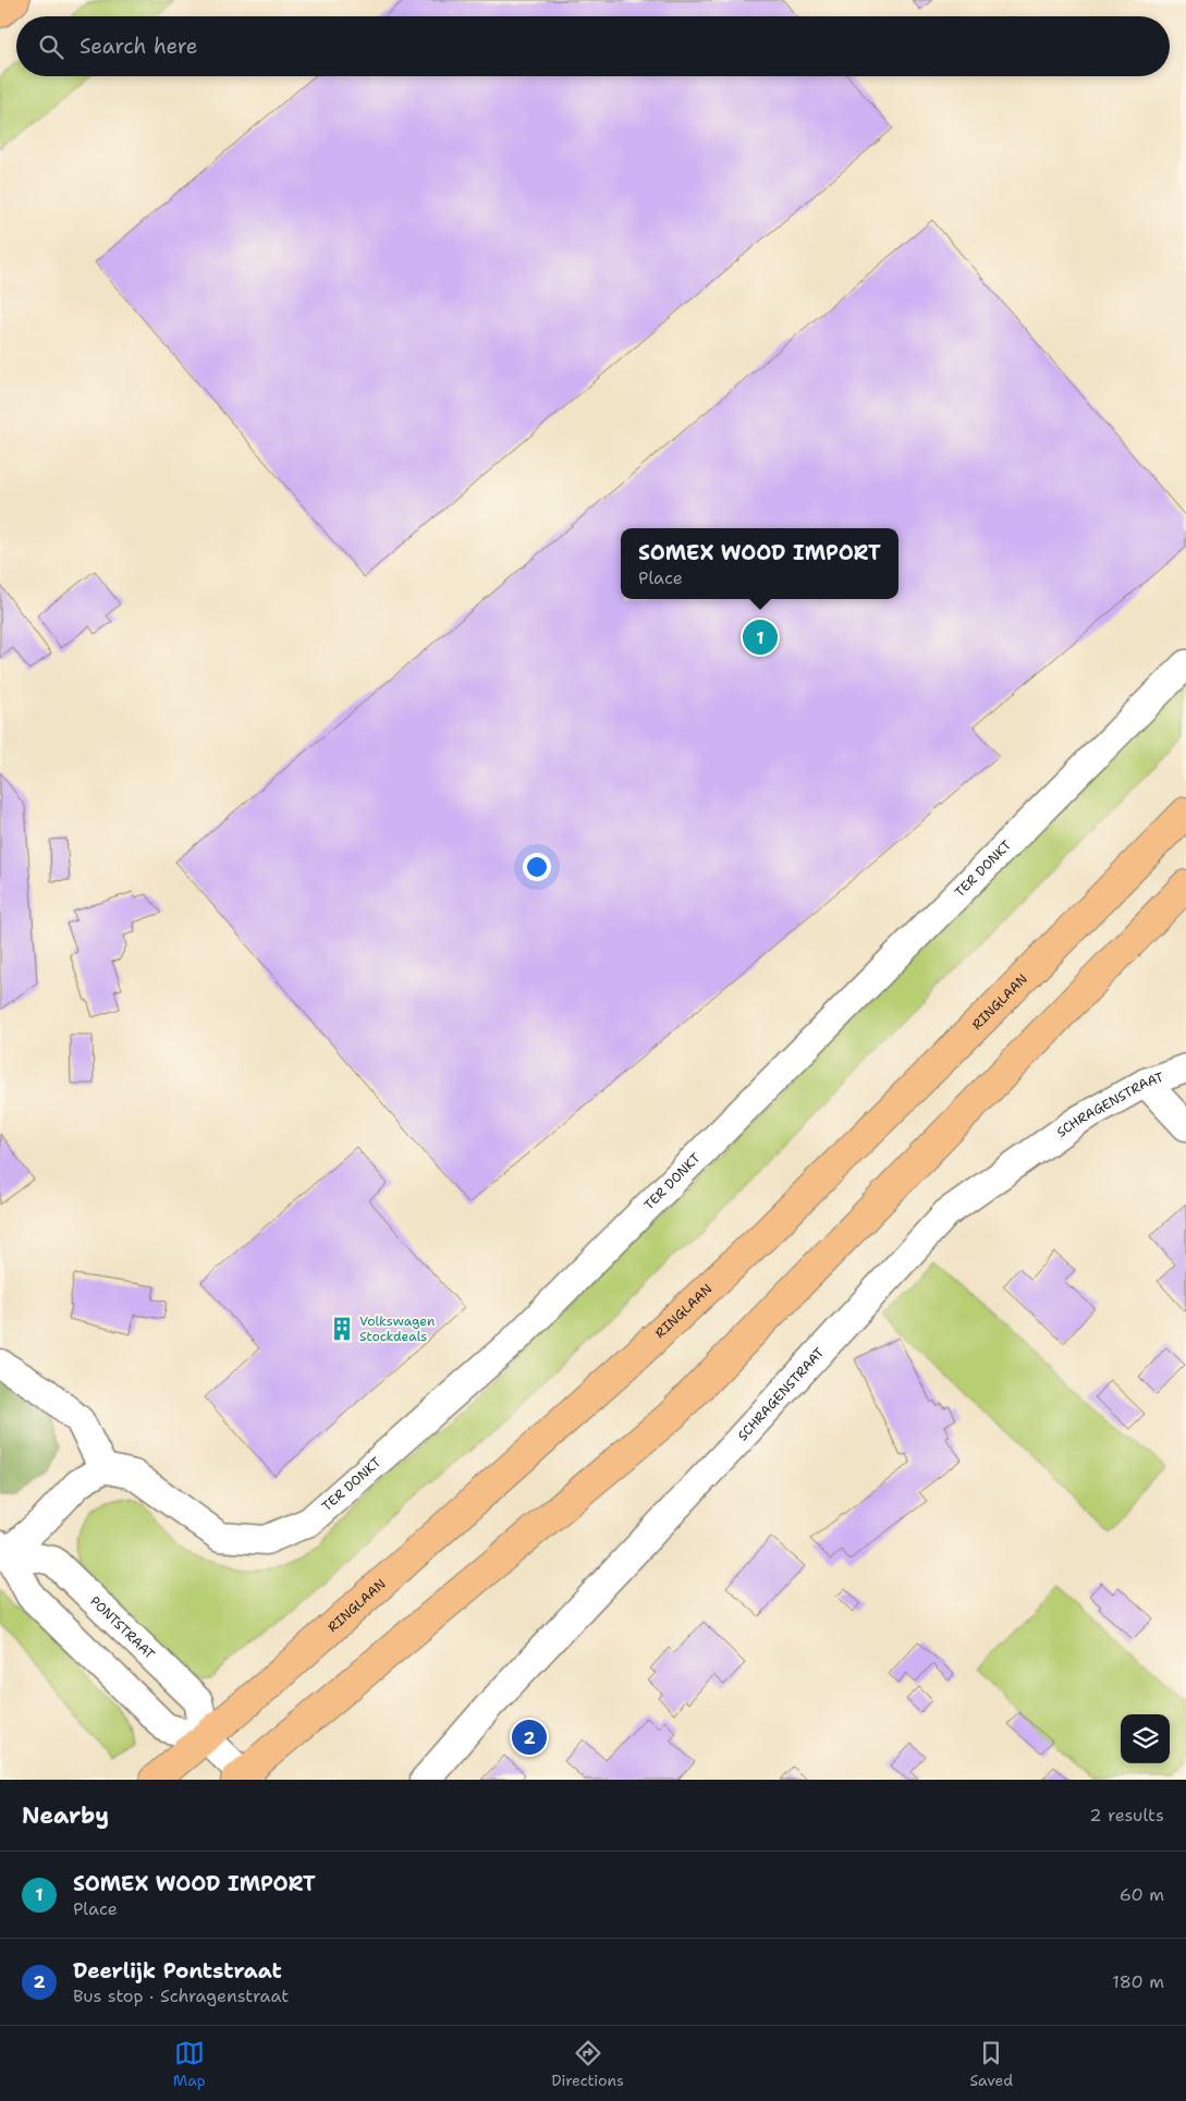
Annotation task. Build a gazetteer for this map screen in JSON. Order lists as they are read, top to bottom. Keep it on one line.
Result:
{"streets":{"main road":["RINGLAAN"],"street":["TER DONKT","SCHRAGENSTRAAT","PONTSTRAAT"]},"crossings":[["RINGLAAN","PONTSTRAAT"]],"places":{"building":["Volkswagen Stockdeals"]},"page":{"search":"Search here","popup":["SOMEX WOOD IMPORT","Place"],"pins":["1","2"],"heading":["Nearby","2 results"],"list":[{"mark":"1","name":"SOMEX WOOD IMPORT","note":"Place","value":"60 m"},{"mark":"2","name":"Deerlijk Pontstraat","note":"Bus stop · Schragenstraat","value":"180 m"}],"nav":["Map","Directions","Saved"]}}
